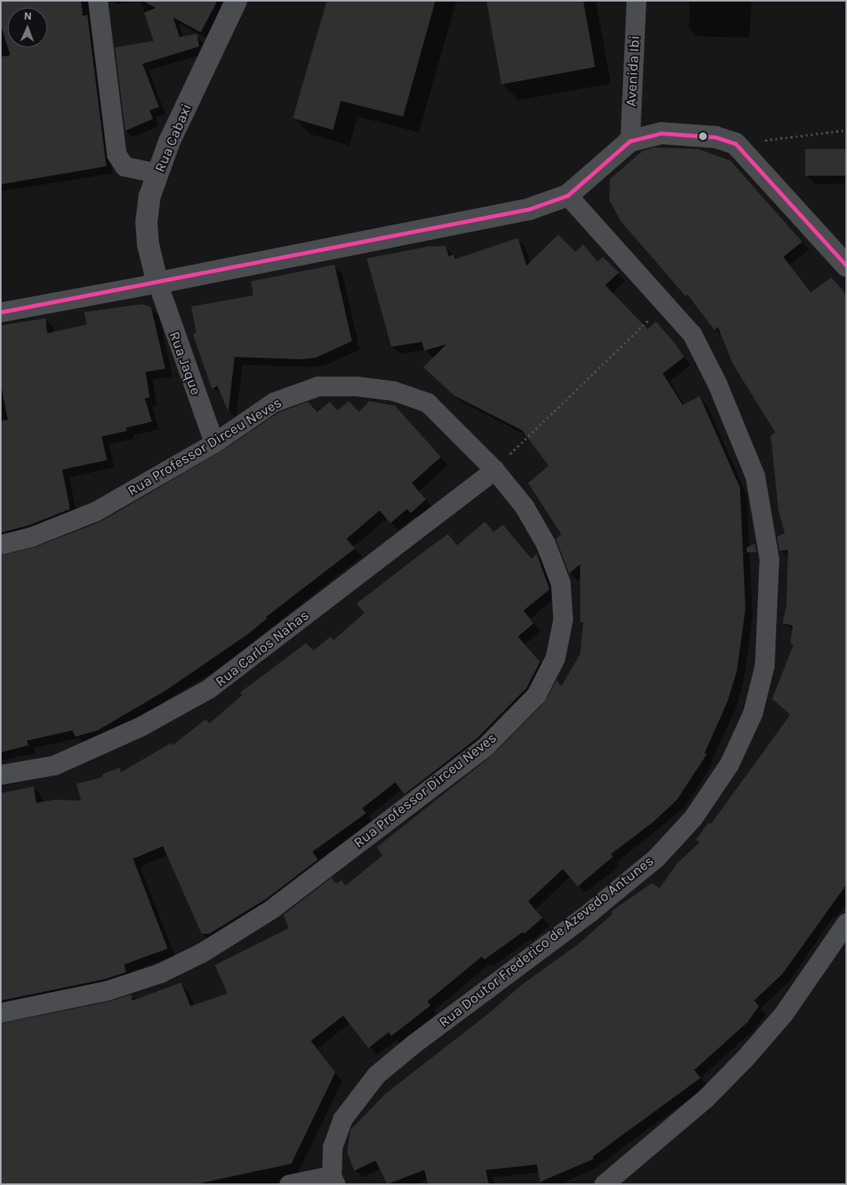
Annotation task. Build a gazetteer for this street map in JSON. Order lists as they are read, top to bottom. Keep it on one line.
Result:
{"streets":{"street":["Avenida Ibi","Rua Cabaxi","Rua Jaque","Rua Professor Dirceu Neves","Rua Carlos Nahas","Rua Doutor Frederico de Azevedo Antunes"]},"crossings":[["Rua Cabaxi","Rua Jaque"],["Rua Jaque","Rua Professor Dirceu Neves"],["Rua Professor Dirceu Neves","Rua Carlos Nahas"]],"north":"top"}
